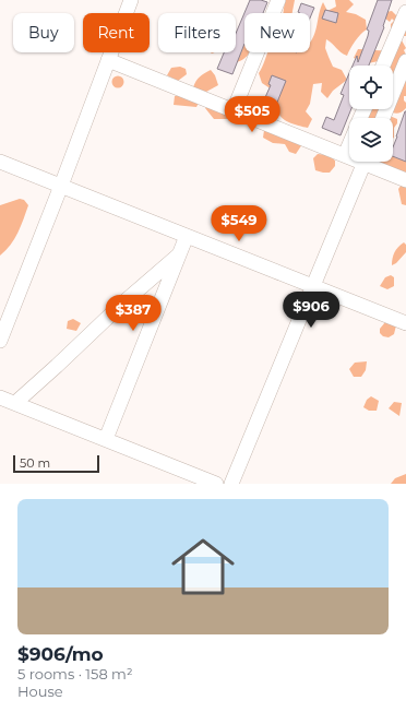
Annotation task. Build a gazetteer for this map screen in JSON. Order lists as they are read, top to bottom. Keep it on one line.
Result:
{"scale_bar":"50 m","page":{"chip":["Buy","Rent","Filters","New"],"price":["$505","$549","$906","$387"],"scale":"50 m","list":[{"name":"$906/mo","note":"5 rooms · 158 m² · House"}]}}
